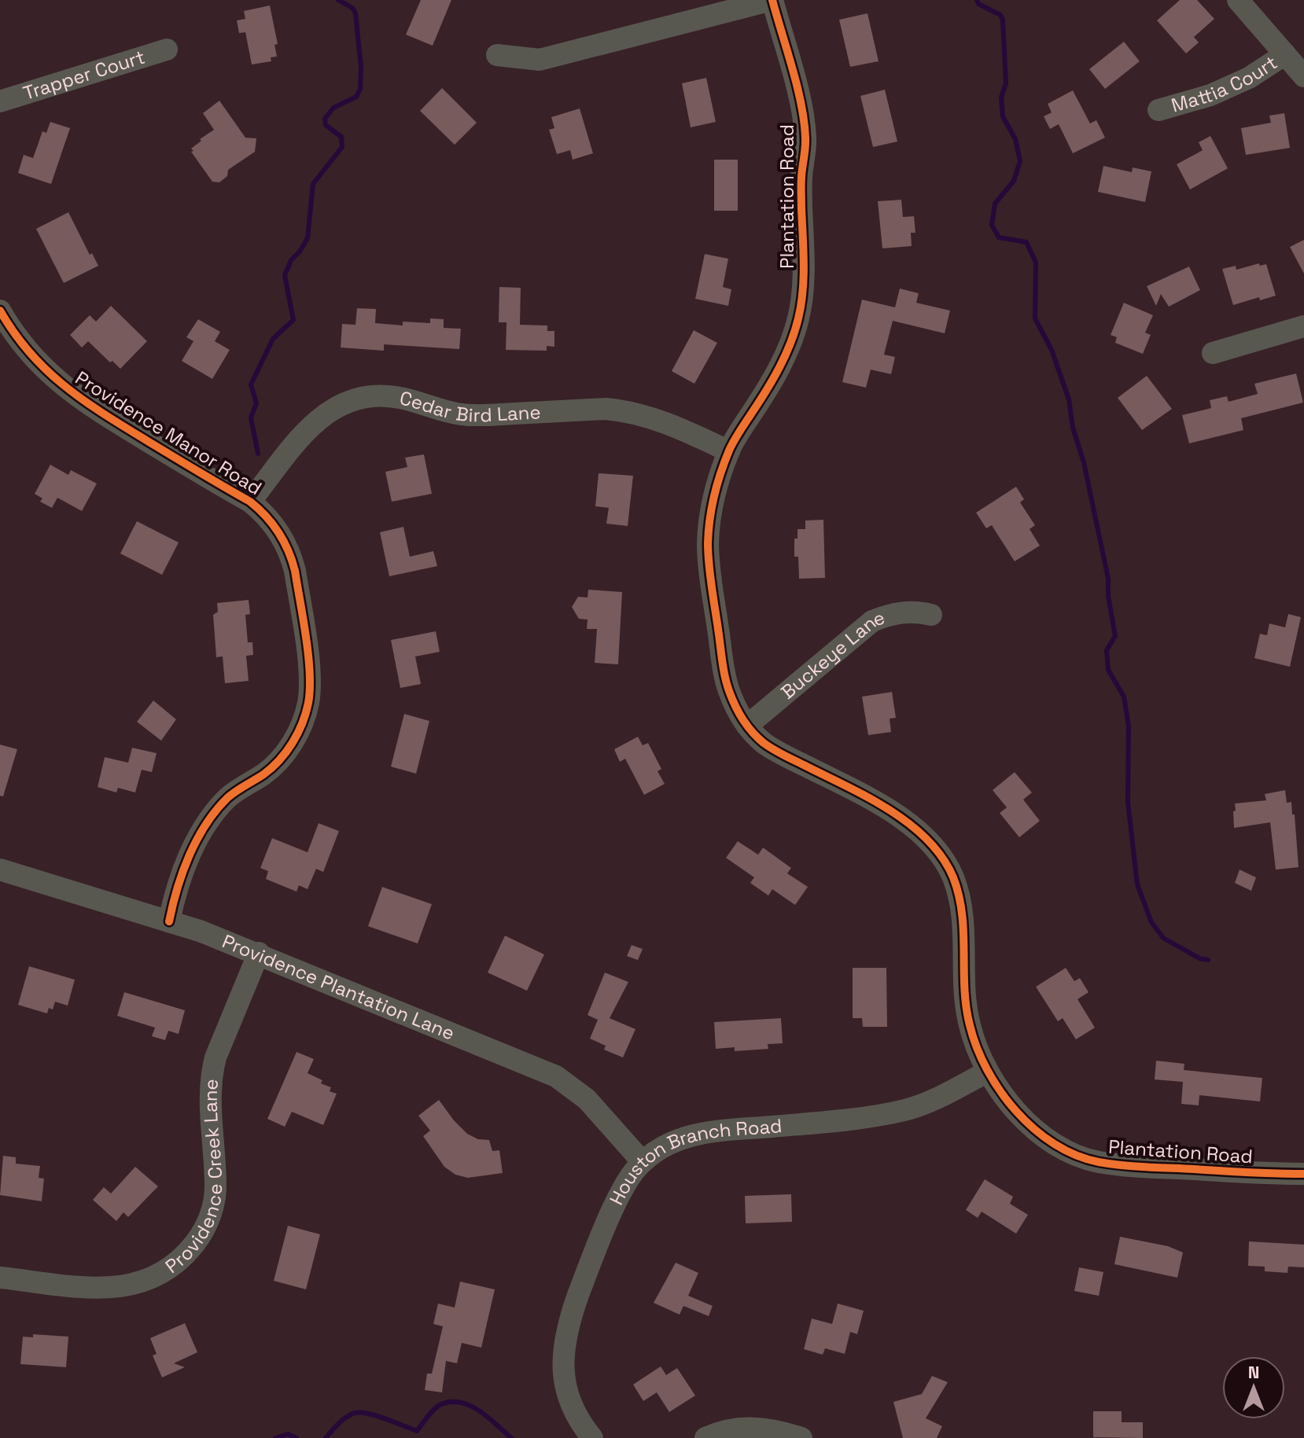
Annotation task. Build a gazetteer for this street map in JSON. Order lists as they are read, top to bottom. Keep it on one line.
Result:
{"streets":{"street":["Trapper Court","Mattia Court","Plantation Road","Cedar Bird Lane","Providence Manor Road","Buckeye Lane","Providence Plantation Lane","Houston Branch Road","Providence Creek Lane"]},"crossings":[["Plantation Road","Cedar Bird Lane"],["Plantation Road","Buckeye Lane"],["Plantation Road","Houston Branch Road"],["Cedar Bird Lane","Providence Manor Road"],["Providence Manor Road","Providence Plantation Lane"],["Providence Plantation Lane","Houston Branch Road"],["Providence Plantation Lane","Providence Creek Lane"]],"north":"top"}
